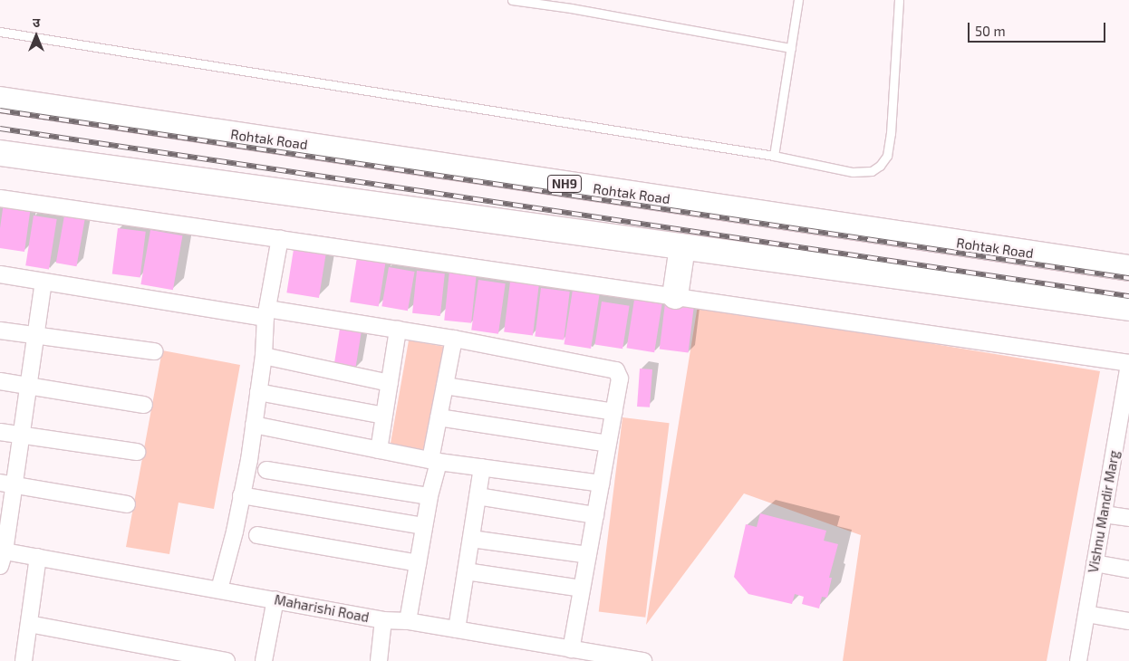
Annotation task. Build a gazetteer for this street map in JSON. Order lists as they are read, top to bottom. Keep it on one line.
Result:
{"streets":{"main road":["Rohtak Road","NH9"],"street":["Vishnu Mandir Marg","Maharishi Road"]},"scale_bar":"50 m","north":"top"}
